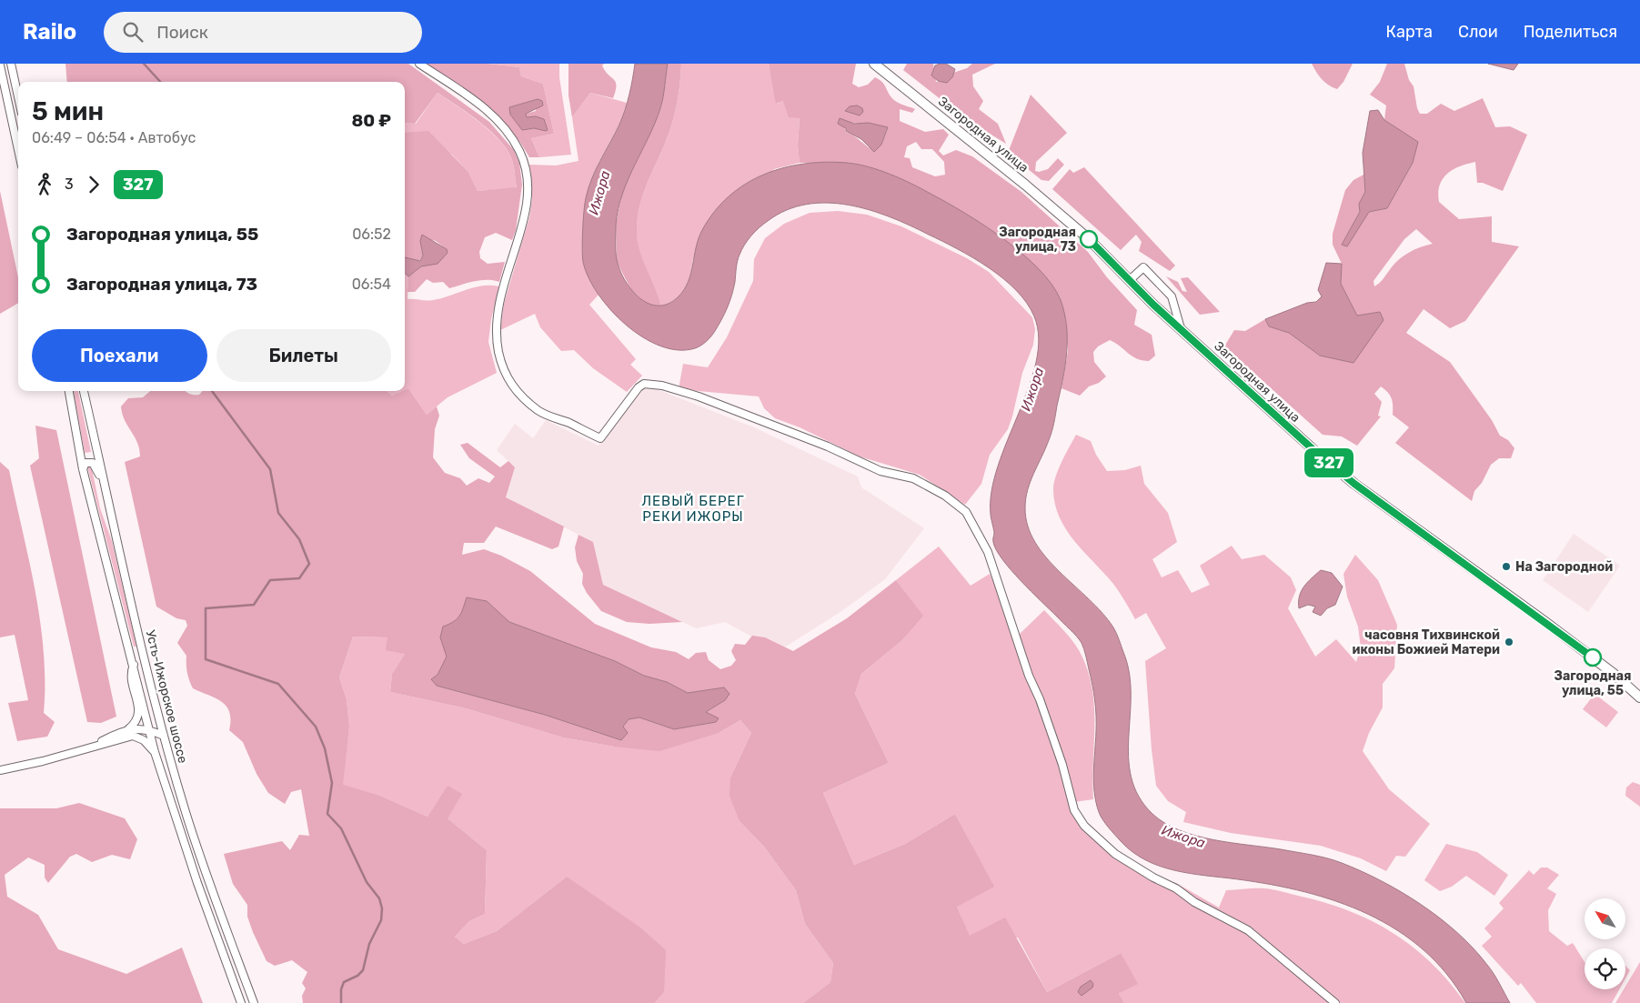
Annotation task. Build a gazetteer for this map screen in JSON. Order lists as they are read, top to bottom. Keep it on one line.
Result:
{"streets":{"main road":["Загородная улица"],"street":["Усть-Ижорское шоссе"]},"districts":["ЛЕВЫЙ БЕРЕГ РЕКИ ИЖОРЫ"],"water":["Ижора"],"places":["Загородная улица, 73","На Загородной","часовня Тихвинской иконы Божией Матери","Загородная улица, 55"],"lines":["bus line 327"],"north":"top left","page":{"header":"Railo","search":"Поиск","nav":["Карта","Слои","Поделиться"],"on_map":"327","heading":["5 мин","06:49 – 06:54 · Автобус","80 ₽"],"legs":["3","327"],"list":[{"name":"Загородная улица, 55","value":"06:52"},{"name":"Загородная улица, 73","value":"06:54"}],"buttons":["Поехали","Билеты"]}}
